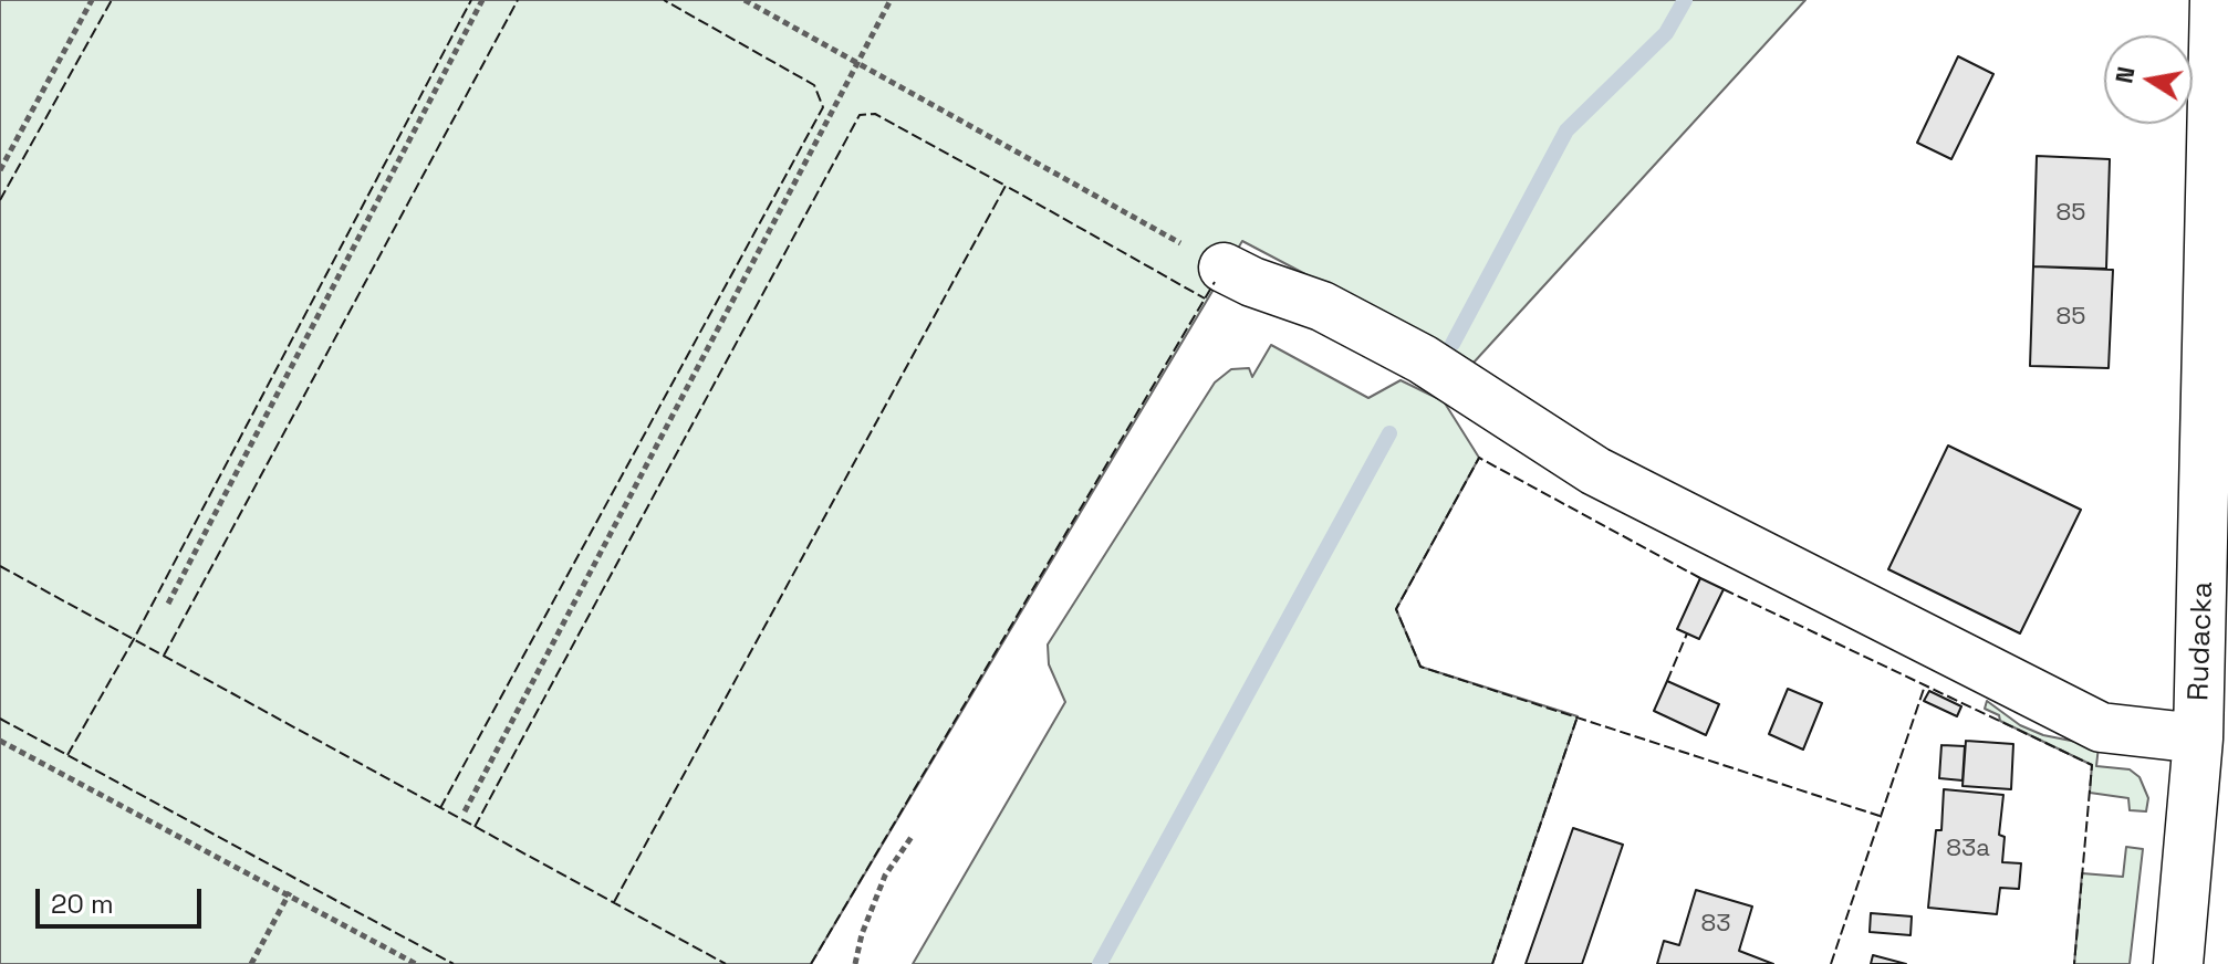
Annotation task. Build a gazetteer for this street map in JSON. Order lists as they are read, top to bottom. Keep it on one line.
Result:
{"streets":{"street":["Rudacka"]},"house_numbers":["85","85","83a","83"],"scale_bar":"20 m","north":"left"}
